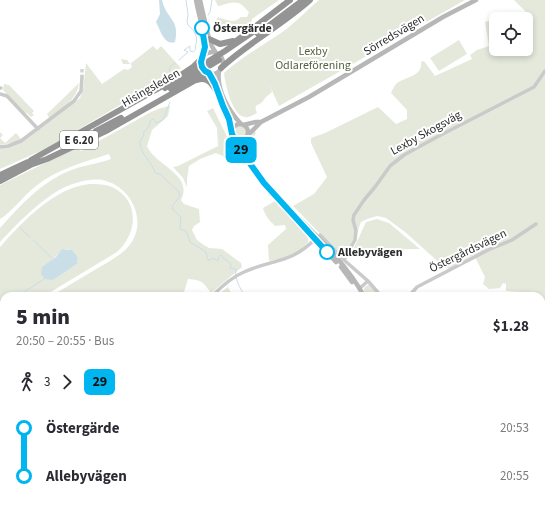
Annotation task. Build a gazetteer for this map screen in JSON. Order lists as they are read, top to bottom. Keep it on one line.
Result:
{"streets":{"highway":["Hisingsleden","E 6.20"],"street":["Sörredsvägen","Lexby Skogsväg","Östergårdsvägen"]},"parks":["Lexby Odlareförening"],"places":["Östergärde","Allebyvägen"],"lines":["bus line 29"],"page":{"on_map":"29","heading":["5 min","20:50 – 20:55 · Bus","$1.28"],"legs":["3","29"],"list":[{"name":"Östergärde","value":"20:53"},{"name":"Allebyvägen","value":"20:55"}]}}
